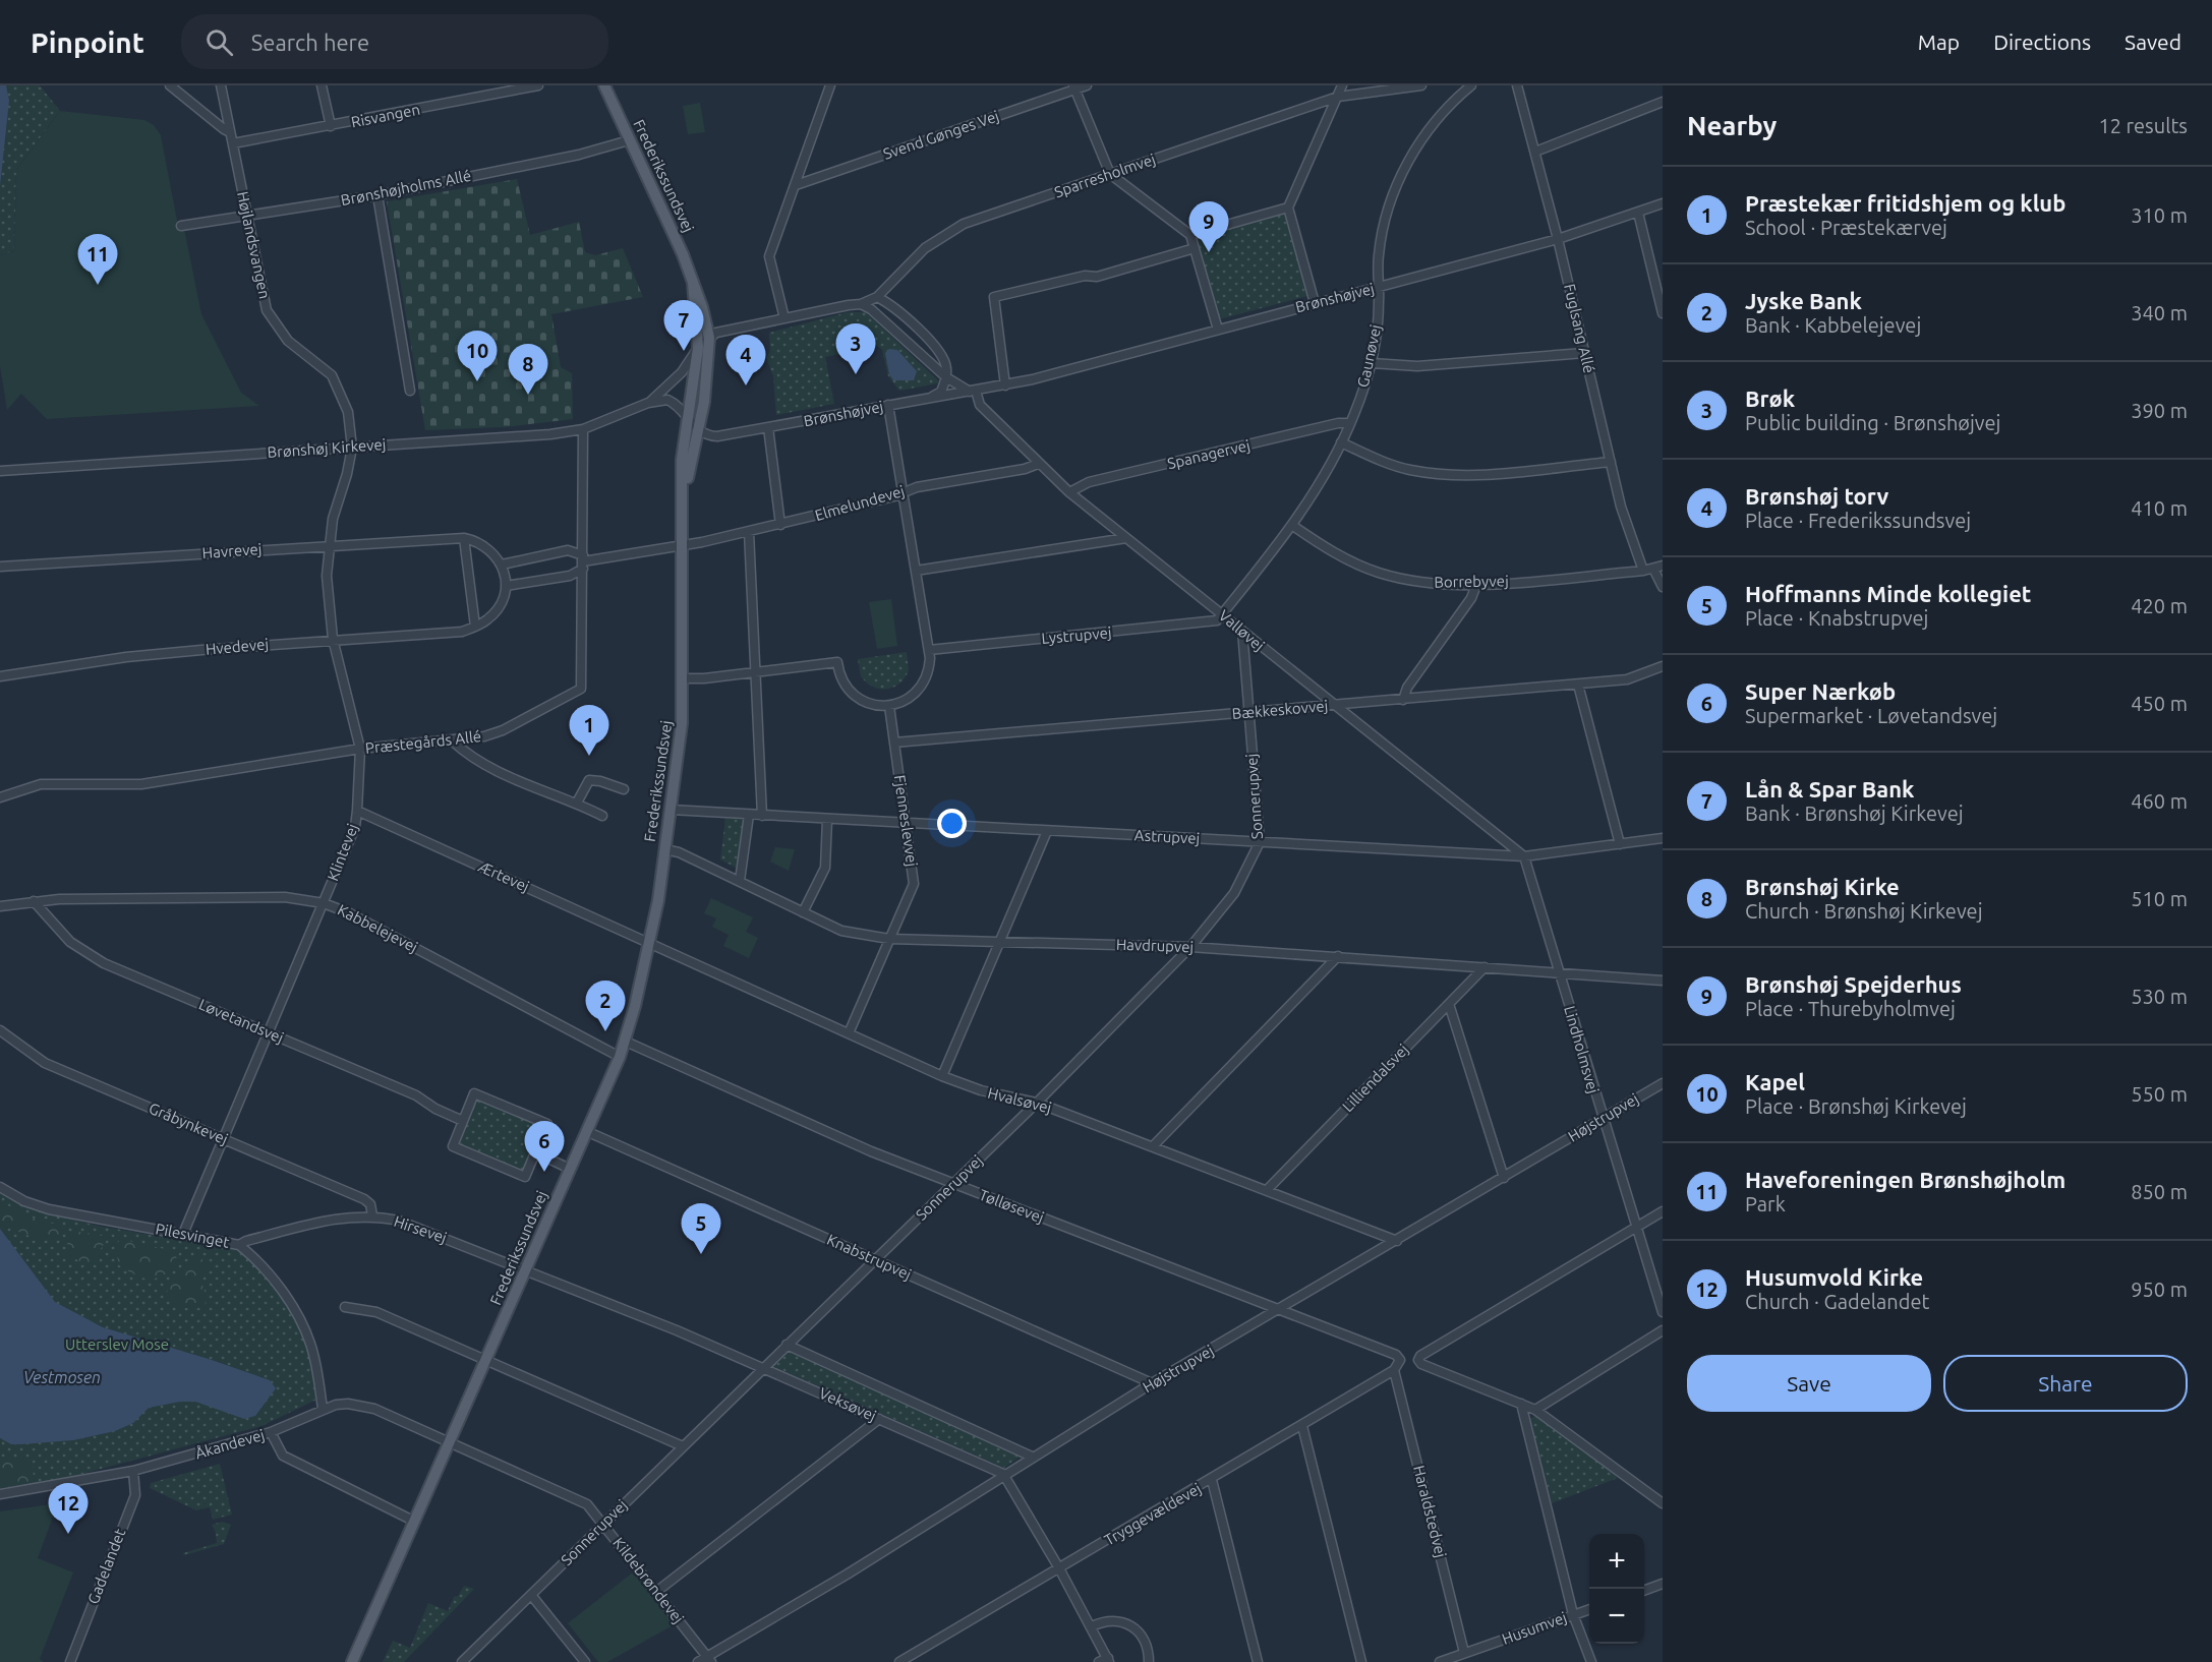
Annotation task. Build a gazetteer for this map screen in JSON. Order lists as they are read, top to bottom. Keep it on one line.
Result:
{"streets":{"main road":["Frederikssundsvej"],"street":["Risvangen","Svend Gønges Vej","Sparresholmvej","Brønshøjholms Allé","Højlandsvangen","Brønshøjvej","Fuglsang Allé","Gaunøvej","Brønshøj Kirkevej","Spanagervej","Elmelundevej","Havrevej","Borrebyvej","Valløvej","Lystrupvej","Hvedevej","Bækkeskovvej","Præstegårds Allé","Sonnerupvej","Fjenneslevvej","Astrupvej","Klintevej","Ærtevej","Kabbelejevej","Havdrupvej","Løvetandsvej","Lindholmsvej","Lilliendalsvej","Hvalsøvej","Højstrupvej","Gråbynkevej","Tølløsevej","Hirsevej","Pilesvinget","Knabstrupvej","Veksøvej","Åkandevej","Haraldstedvej","Tryggevældevej","Gadelandet","Kildebrøndevej","Husumvej"]},"crossings":[["Risvangen","Højlandsvangen"],["Frederikssundsvej","Sparresholmvej"],["Frederikssundsvej","Brønshøjholms Allé"],["Frederikssundsvej","Brønshøjvej"],["Frederikssundsvej","Brønshøj Kirkevej"],["Frederikssundsvej","Elmelundevej"],["Frederikssundsvej","Astrupvej"],["Frederikssundsvej","Ærtevej"],["Frederikssundsvej","Kabbelejevej"],["Frederikssundsvej","Havdrupvej"],["Frederikssundsvej","Hvalsøvej"],["Frederikssundsvej","Tølløsevej"],["Frederikssundsvej","Hirsevej"],["Frederikssundsvej","Knabstrupvej"],["Frederikssundsvej","Veksøvej"],["Frederikssundsvej","Åkandevej"],["Frederikssundsvej","Kildebrøndevej"],["Sparresholmvej","Brønshøj Kirkevej"],["Brønshøjholms Allé","Højlandsvangen"],["Højlandsvangen","Brønshøj Kirkevej"],["Højlandsvangen","Klintevej"],["Brønshøjvej","Fuglsang Allé"],["Brønshøjvej","Gaunøvej"],["Brønshøjvej","Valløvej"],["Fuglsang Allé","Borrebyvej"],["Gaunøvej","Spanagervej"],["Gaunøvej","Borrebyvej"],["Gaunøvej","Valløvej"],["Gaunøvej","Lystrupvej"],["Brønshøj Kirkevej","Præstegårds Allé"],["Brønshøj Kirkevej","Klintevej"],["Spanagervej","Valløvej"],["Elmelundevej","Valløvej"],["Elmelundevej","Præstegårds Allé"],["Havrevej","Klintevej"],["Valløvej","Lystrupvej"],["Valløvej","Bækkeskovvej"],["Valløvej","Sonnerupvej"],["Valløvej","Astrupvej"],["Valløvej","Lindholmsvej"],["Hvedevej","Klintevej"],["Bækkeskovvej","Sonnerupvej"],["Bækkeskovvej","Fjenneslevvej"],["Præstegårds Allé","Klintevej"],["Sonnerupvej","Astrupvej"],["Sonnerupvej","Havdrupvej"],["Sonnerupvej","Hvalsøvej"],["Sonnerupvej","Tølløsevej"],["Sonnerupvej","Knabstrupvej"],["Sonnerupvej","Veksøvej"],["Sonnerupvej","Kildebrøndevej"],["Fjenneslevvej","Astrupvej"],["Fjenneslevvej","Havdrupvej"],["Fjenneslevvej","Hvalsøvej"],["Astrupvej","Lindholmsvej"],["Klintevej","Ærtevej"],["Klintevej","Kabbelejevej"],["Klintevej","Løvetandsvej"],["Klintevej","Gråbynkevej"],["Klintevej","Pilesvinget"],["Ærtevej","Hvalsøvej"],["Kabbelejevej","Løvetandsvej"],["Havdrupvej","Lindholmsvej"],["Havdrupvej","Lilliendalsvej"],["Lindholmsvej","Højstrupvej"],["Lilliendalsvej","Hvalsøvej"],["Hvalsøvej","Højstrupvej"],["Højstrupvej","Tølløsevej"],["Højstrupvej","Knabstrupvej"],["Højstrupvej","Veksøvej"],["Højstrupvej","Kildebrøndevej"],["Gråbynkevej","Hirsevej"],["Tølløsevej","Tryggevældevej"],["Hirsevej","Pilesvinget"],["Hirsevej","Veksøvej"],["Pilesvinget","Åkandevej"],["Åkandevej","Gadelandet"],["Åkandevej","Kildebrøndevej"],["Haraldstedvej","Tryggevældevej"],["Haraldstedvej","Husumvej"]],"water":["Vestmosen"],"parks":["Utterslev Mose"],"page":{"header":"Pinpoint","search":"Search here","nav":["Map","Directions","Saved"],"heading":["Nearby","12 results"],"list":[{"mark":"1","name":"Præstekær fritidshjem og klub","note":"School · Præstekærvej","value":"310 m"},{"mark":"2","name":"Jyske Bank","note":"Bank · Kabbelejevej","value":"340 m"},{"mark":"3","name":"Brøk","note":"Public building · Brønshøjvej","value":"390 m"},{"mark":"4","name":"Brønshøj torv","note":"Place · Frederikssundsvej","value":"410 m"},{"mark":"5","name":"Hoffmanns Minde kollegiet","note":"Place · Knabstrupvej","value":"420 m"},{"mark":"6","name":"Super Nærkøb","note":"Supermarket · Løvetandsvej","value":"450 m"},{"mark":"7","name":"Lån & Spar Bank","note":"Bank · Brønshøj Kirkevej","value":"460 m"},{"mark":"8","name":"Brønshøj Kirke","note":"Church · Brønshøj Kirkevej","value":"510 m"},{"mark":"9","name":"Brønshøj Spejderhus","note":"Place · Thurebyholmvej","value":"530 m"},{"mark":"10","name":"Kapel","note":"Place · Brønshøj Kirkevej","value":"550 m"},{"mark":"11","name":"Haveforeningen Brønshøjholm","note":"Park","value":"850 m"},{"mark":"12","name":"Husumvold Kirke","note":"Church · Gadelandet","value":"950 m"}],"pins":["9","11","7","3","10","4","8","1","2","6","5","12"],"buttons":["Save","Share"],"map_buttons":["+","−"]}}
